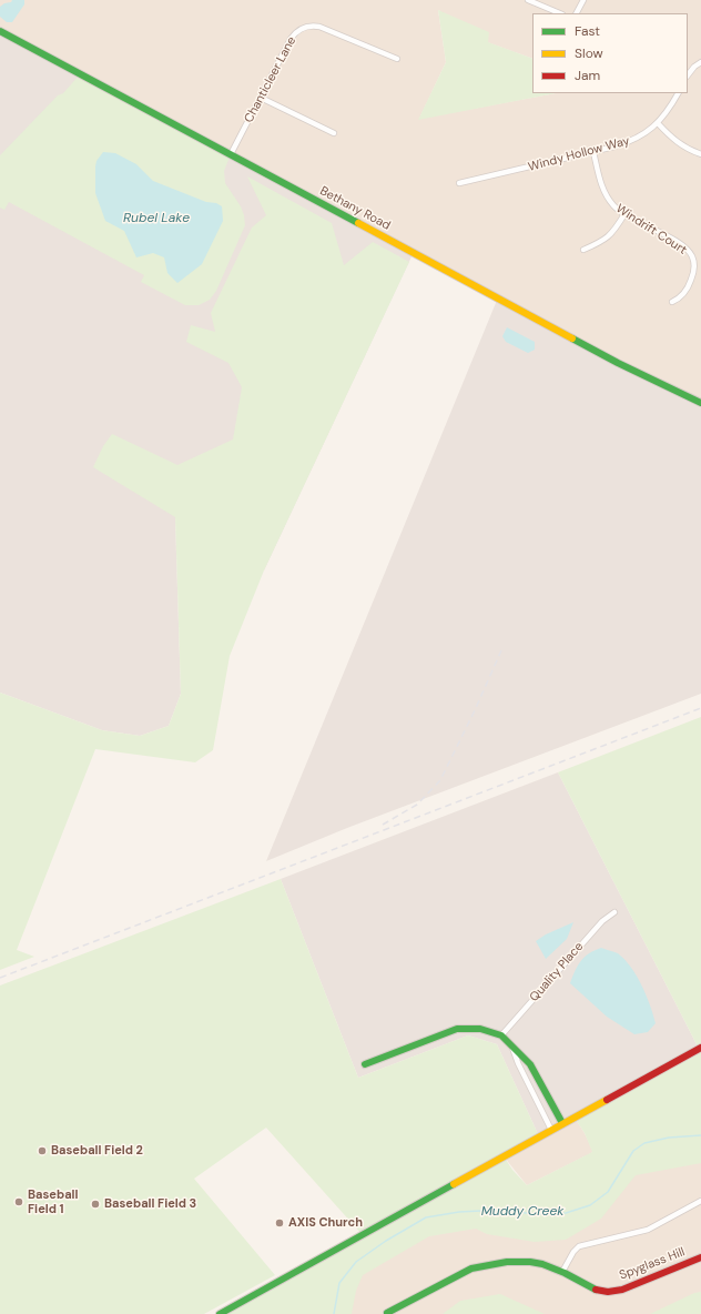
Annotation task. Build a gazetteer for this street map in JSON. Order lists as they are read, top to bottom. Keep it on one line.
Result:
{"streets":{"main road":["Bethany Road","Spyglass Hill"],"street":["Chanticleer Lane","Windy Hollow Way","Windrift Court","Quality Place"]},"crossings":[["Chanticleer Lane","Bethany Road"],["Windy Hollow Way","Windrift Court"]],"water":["Rubel Lake","Muddy Creek"],"places":["Baseball Field 2","Baseball Field 1","Baseball Field 3","AXIS Church"],"legend":["Fast","Slow","Jam"]}
